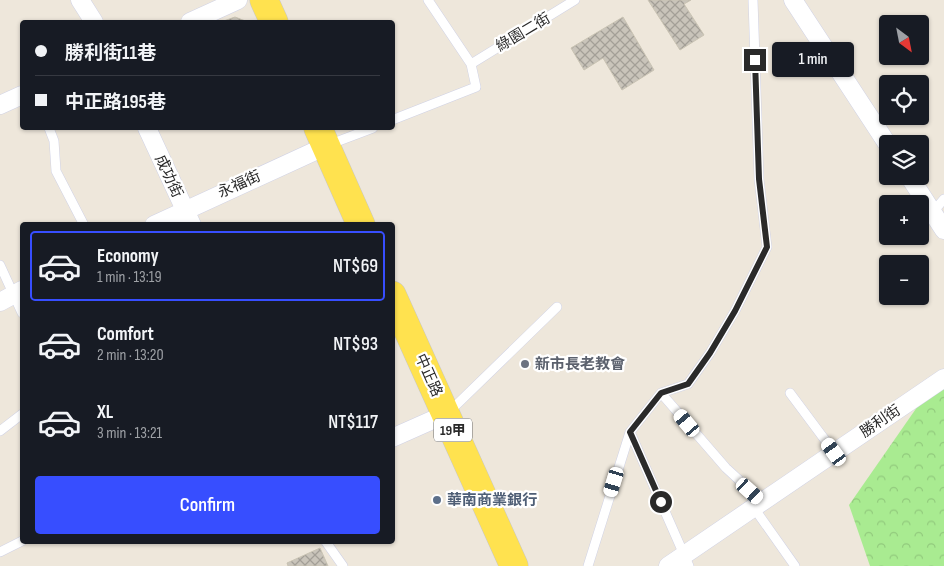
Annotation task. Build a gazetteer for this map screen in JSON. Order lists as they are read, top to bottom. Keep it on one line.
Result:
{"streets":{"main road":["中正路","19甲"],"street":["成功街","永福街","勝利街"],"lane":["綠園二街"]},"crossings":[["成功街","永福街"]],"places":["新市長老教會","華南商業銀行"],"north":"bottom right","page":{"map_buttons":["+","−"],"banner":["勝利街11巷","中正路195巷"],"bubble":"1 min","list":[{"name":"Economy","note":"1 min · 13:19","value":"NT$69"},{"name":"Comfort","note":"2 min · 13:20","value":"NT$93"},{"name":"XL","note":"3 min · 13:21","value":"NT$117"}],"buttons":"Confirm"}}
